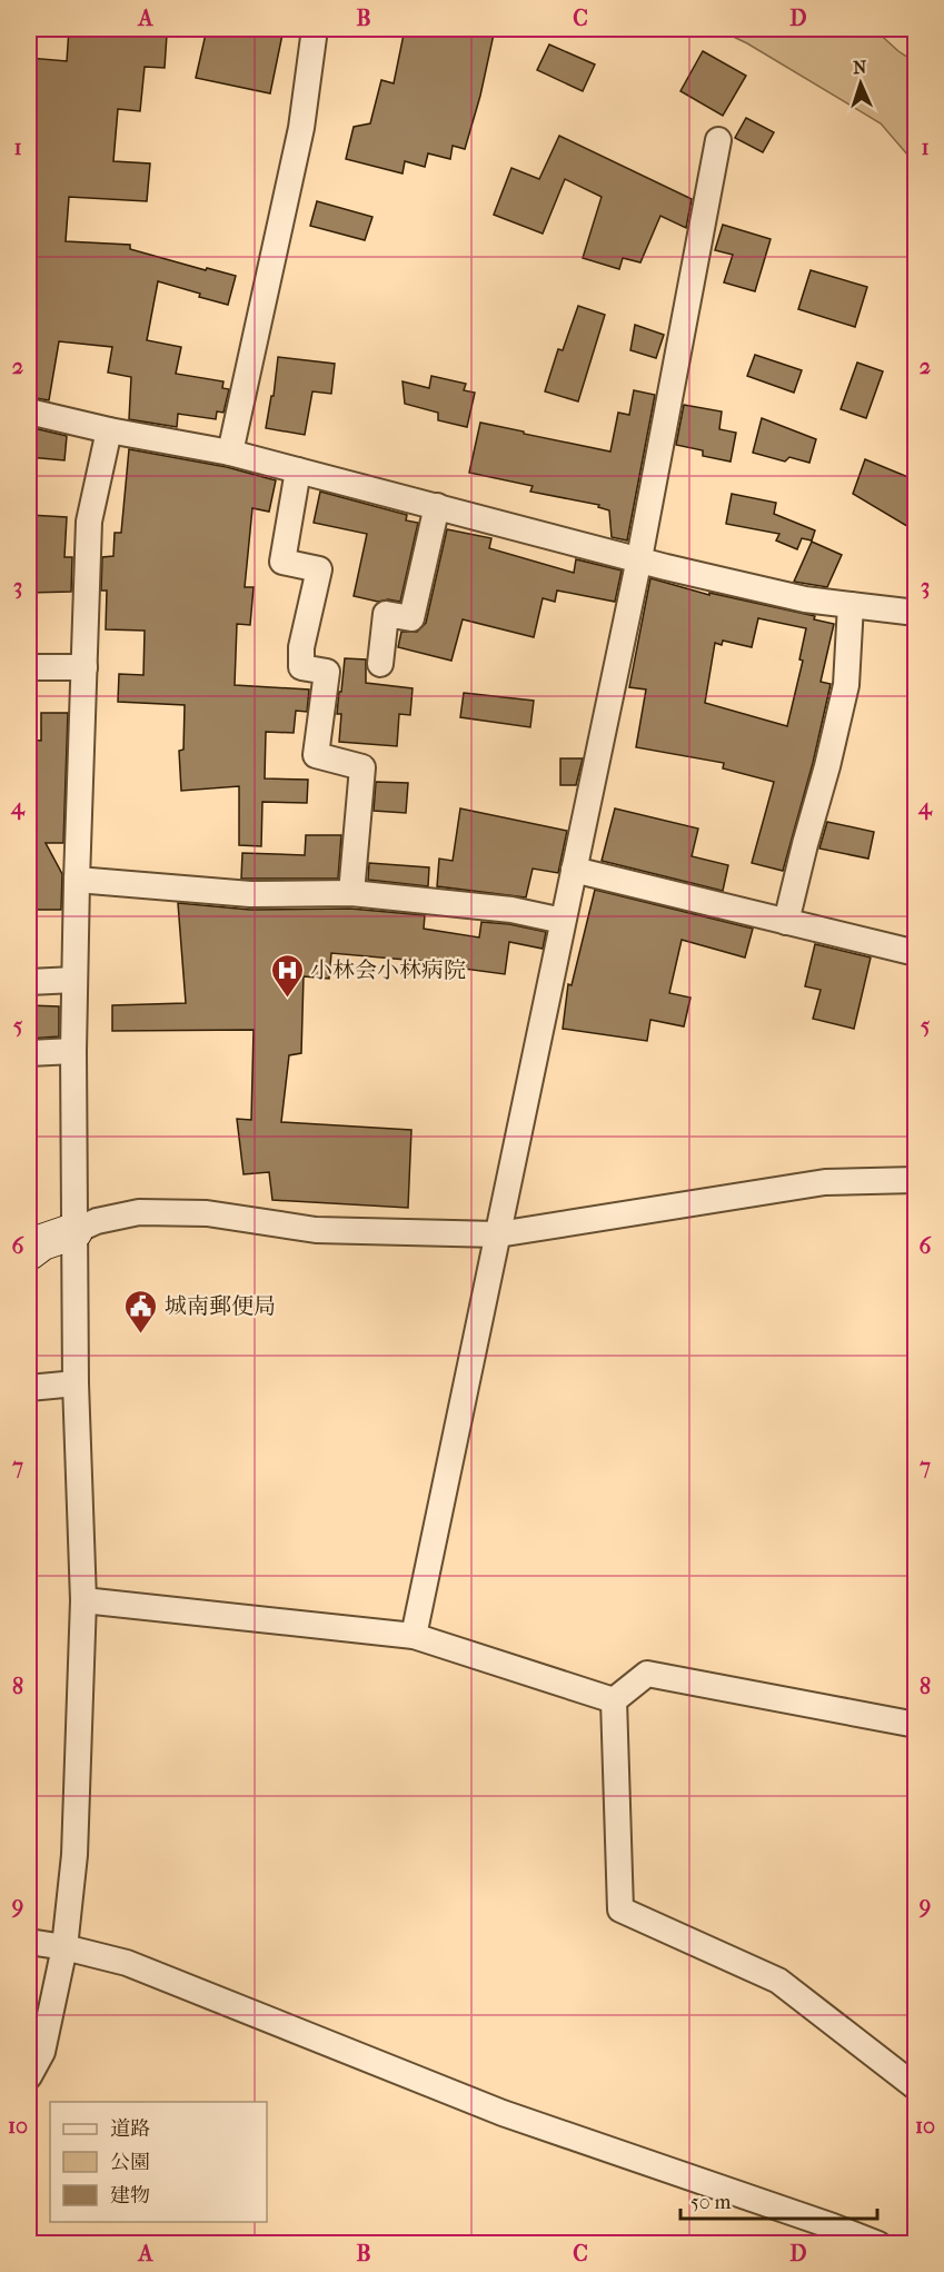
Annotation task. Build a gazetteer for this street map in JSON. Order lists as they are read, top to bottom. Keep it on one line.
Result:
{"places":{"hospital":["小林会小林病院"],"public building":["城南郵便局"]},"legend":["道路","公園","建物"],"scale_bar":"50 m","north":"top","grid":{"columns":["A","B","C","D"],"rows":["1","2","3","4","5","6","7","8","9","10"]}}
